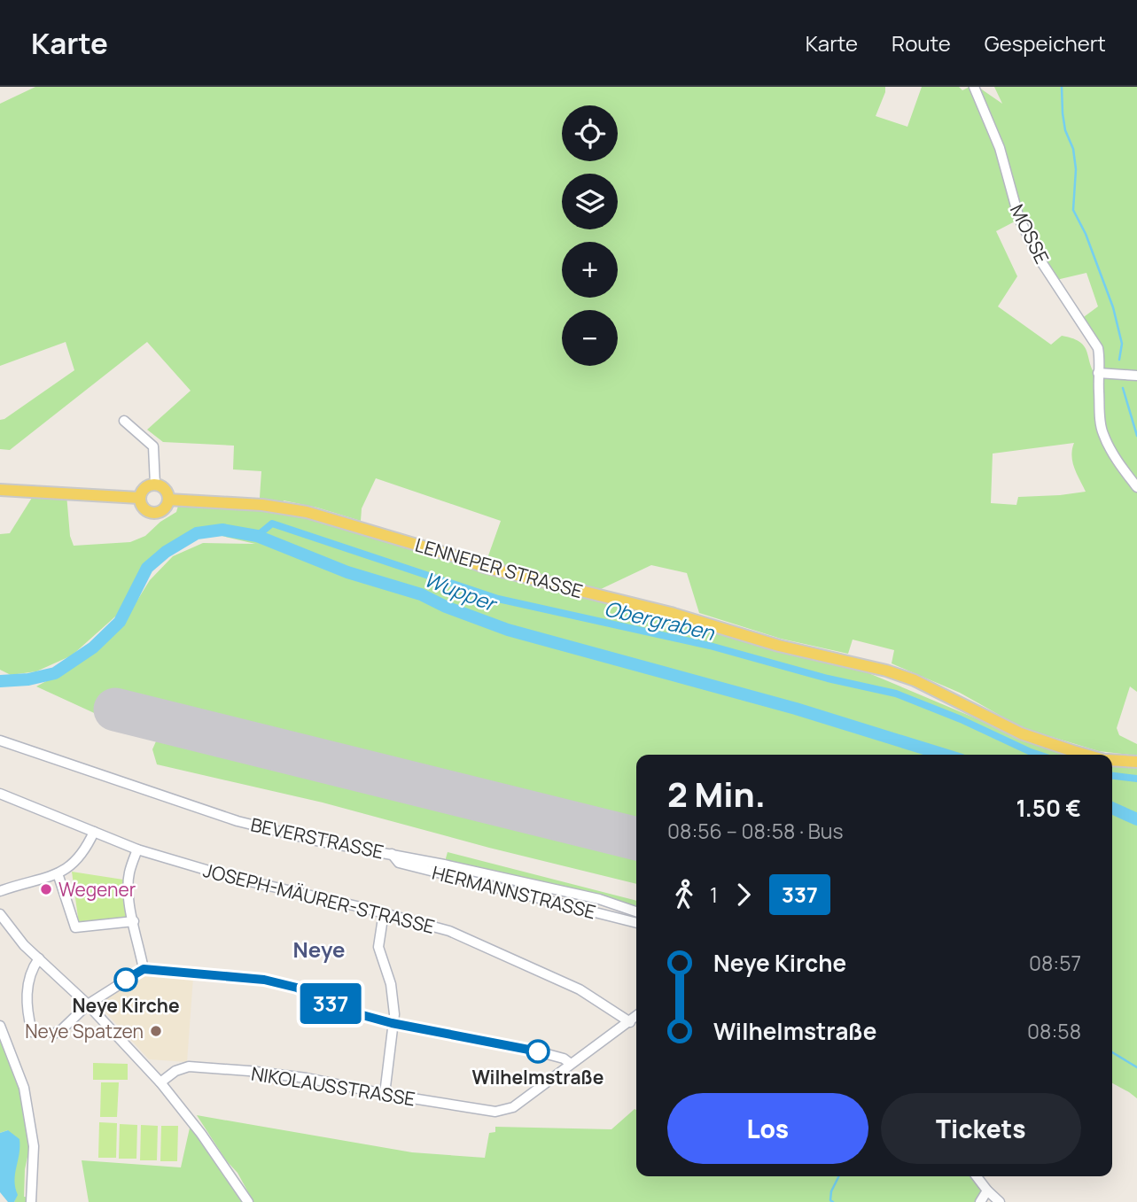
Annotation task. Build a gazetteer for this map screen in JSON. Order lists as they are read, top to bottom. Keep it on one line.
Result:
{"streets":{"main road":["LENNEPER STRASSE"],"street":["MOSSE","BEVERSTRASSE","HERMANNSTRASSE","JOSEPH-MÄURER-STRASSE","NIKOLAUSSTRASSE"]},"crossings":[["BEVERSTRASSE","HERMANNSTRASSE"]],"districts":["Neye"],"water":["Wupper","Obergraben"],"places":["Wegener","Neye Kirche","Neye Spatzen","Wilhelmstraße"],"lines":["bus line 337"],"page":{"header":"Karte","nav":["Karte","Route","Gespeichert"],"on_map":"337","map_buttons":["+","−"],"heading":["2 Min.","08:56 – 08:58 · Bus","1.50 €"],"legs":["1","337"],"list":[{"name":"Neye Kirche","value":"08:57"},{"name":"Wilhelmstraße","value":"08:58"}],"buttons":["Los","Tickets"]}}
